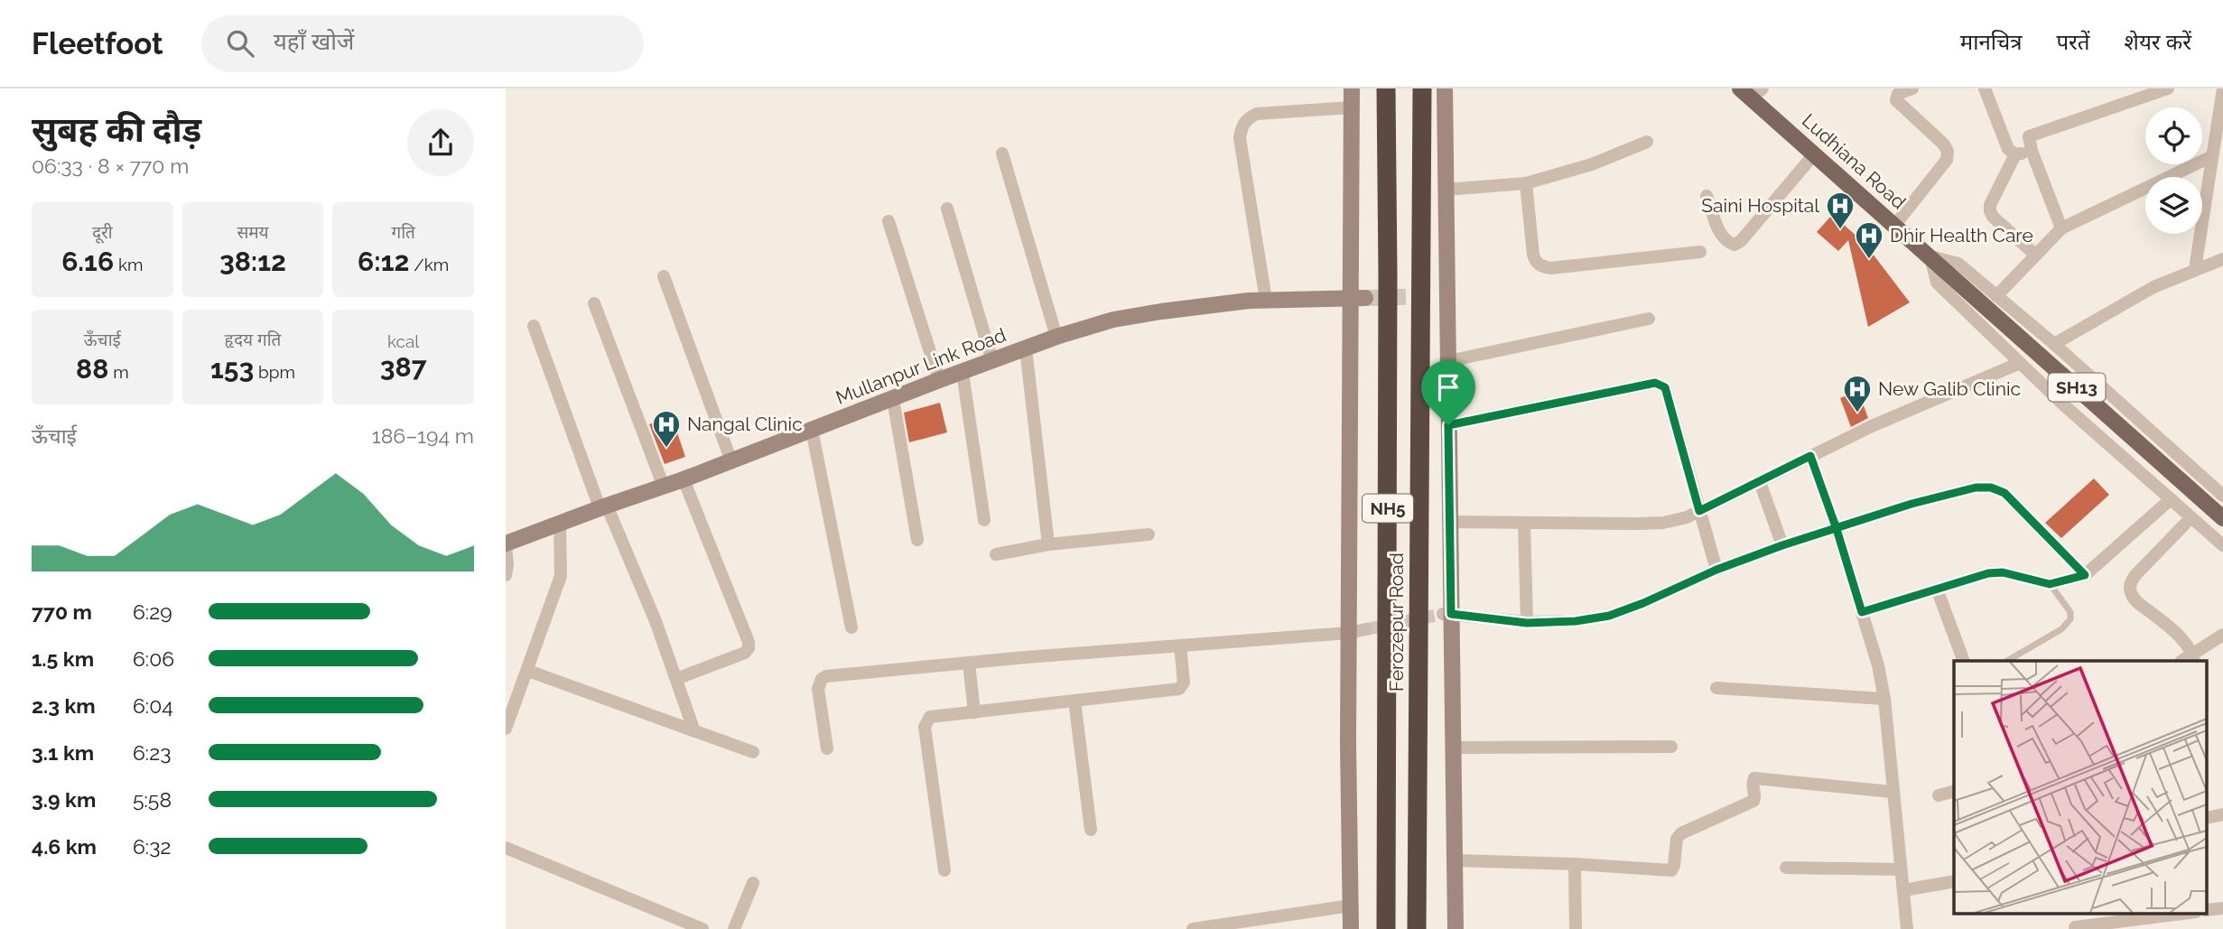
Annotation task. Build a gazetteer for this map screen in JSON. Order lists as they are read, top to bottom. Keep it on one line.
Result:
{"streets":{"highway":["NH5","Ferozepur Road"],"main road":["Ludhiana Road","Mullanpur Link Road","SH13"]},"places":{"hospital":["Saini Hospital","Dhir Health Care","New Galib Clinic","Nangal Clinic"]},"page":{"header":"Fleetfoot","search":"यहाँ खोजें","nav":["मानचित्र","परतें","शेयर करें"],"heading":["सुबह की दौड़","06:33 · 8 × 770 m"],"stats":[["दूरी","6.16 km"],["समय","38:12"],["गति","6:12 /km"],["ऊँचाई","88 m"],["हृदय गति","153 bpm"],["kcal","387"]],"chart":["ऊँचाई","186–194 m"],"list":[{"name":"770 m","note":"6:29"},{"name":"1.5 km","note":"6:06"},{"name":"2.3 km","note":"6:04"},{"name":"3.1 km","note":"6:23"},{"name":"3.9 km","note":"5:58"},{"name":"4.6 km","note":"6:32"}]}}
